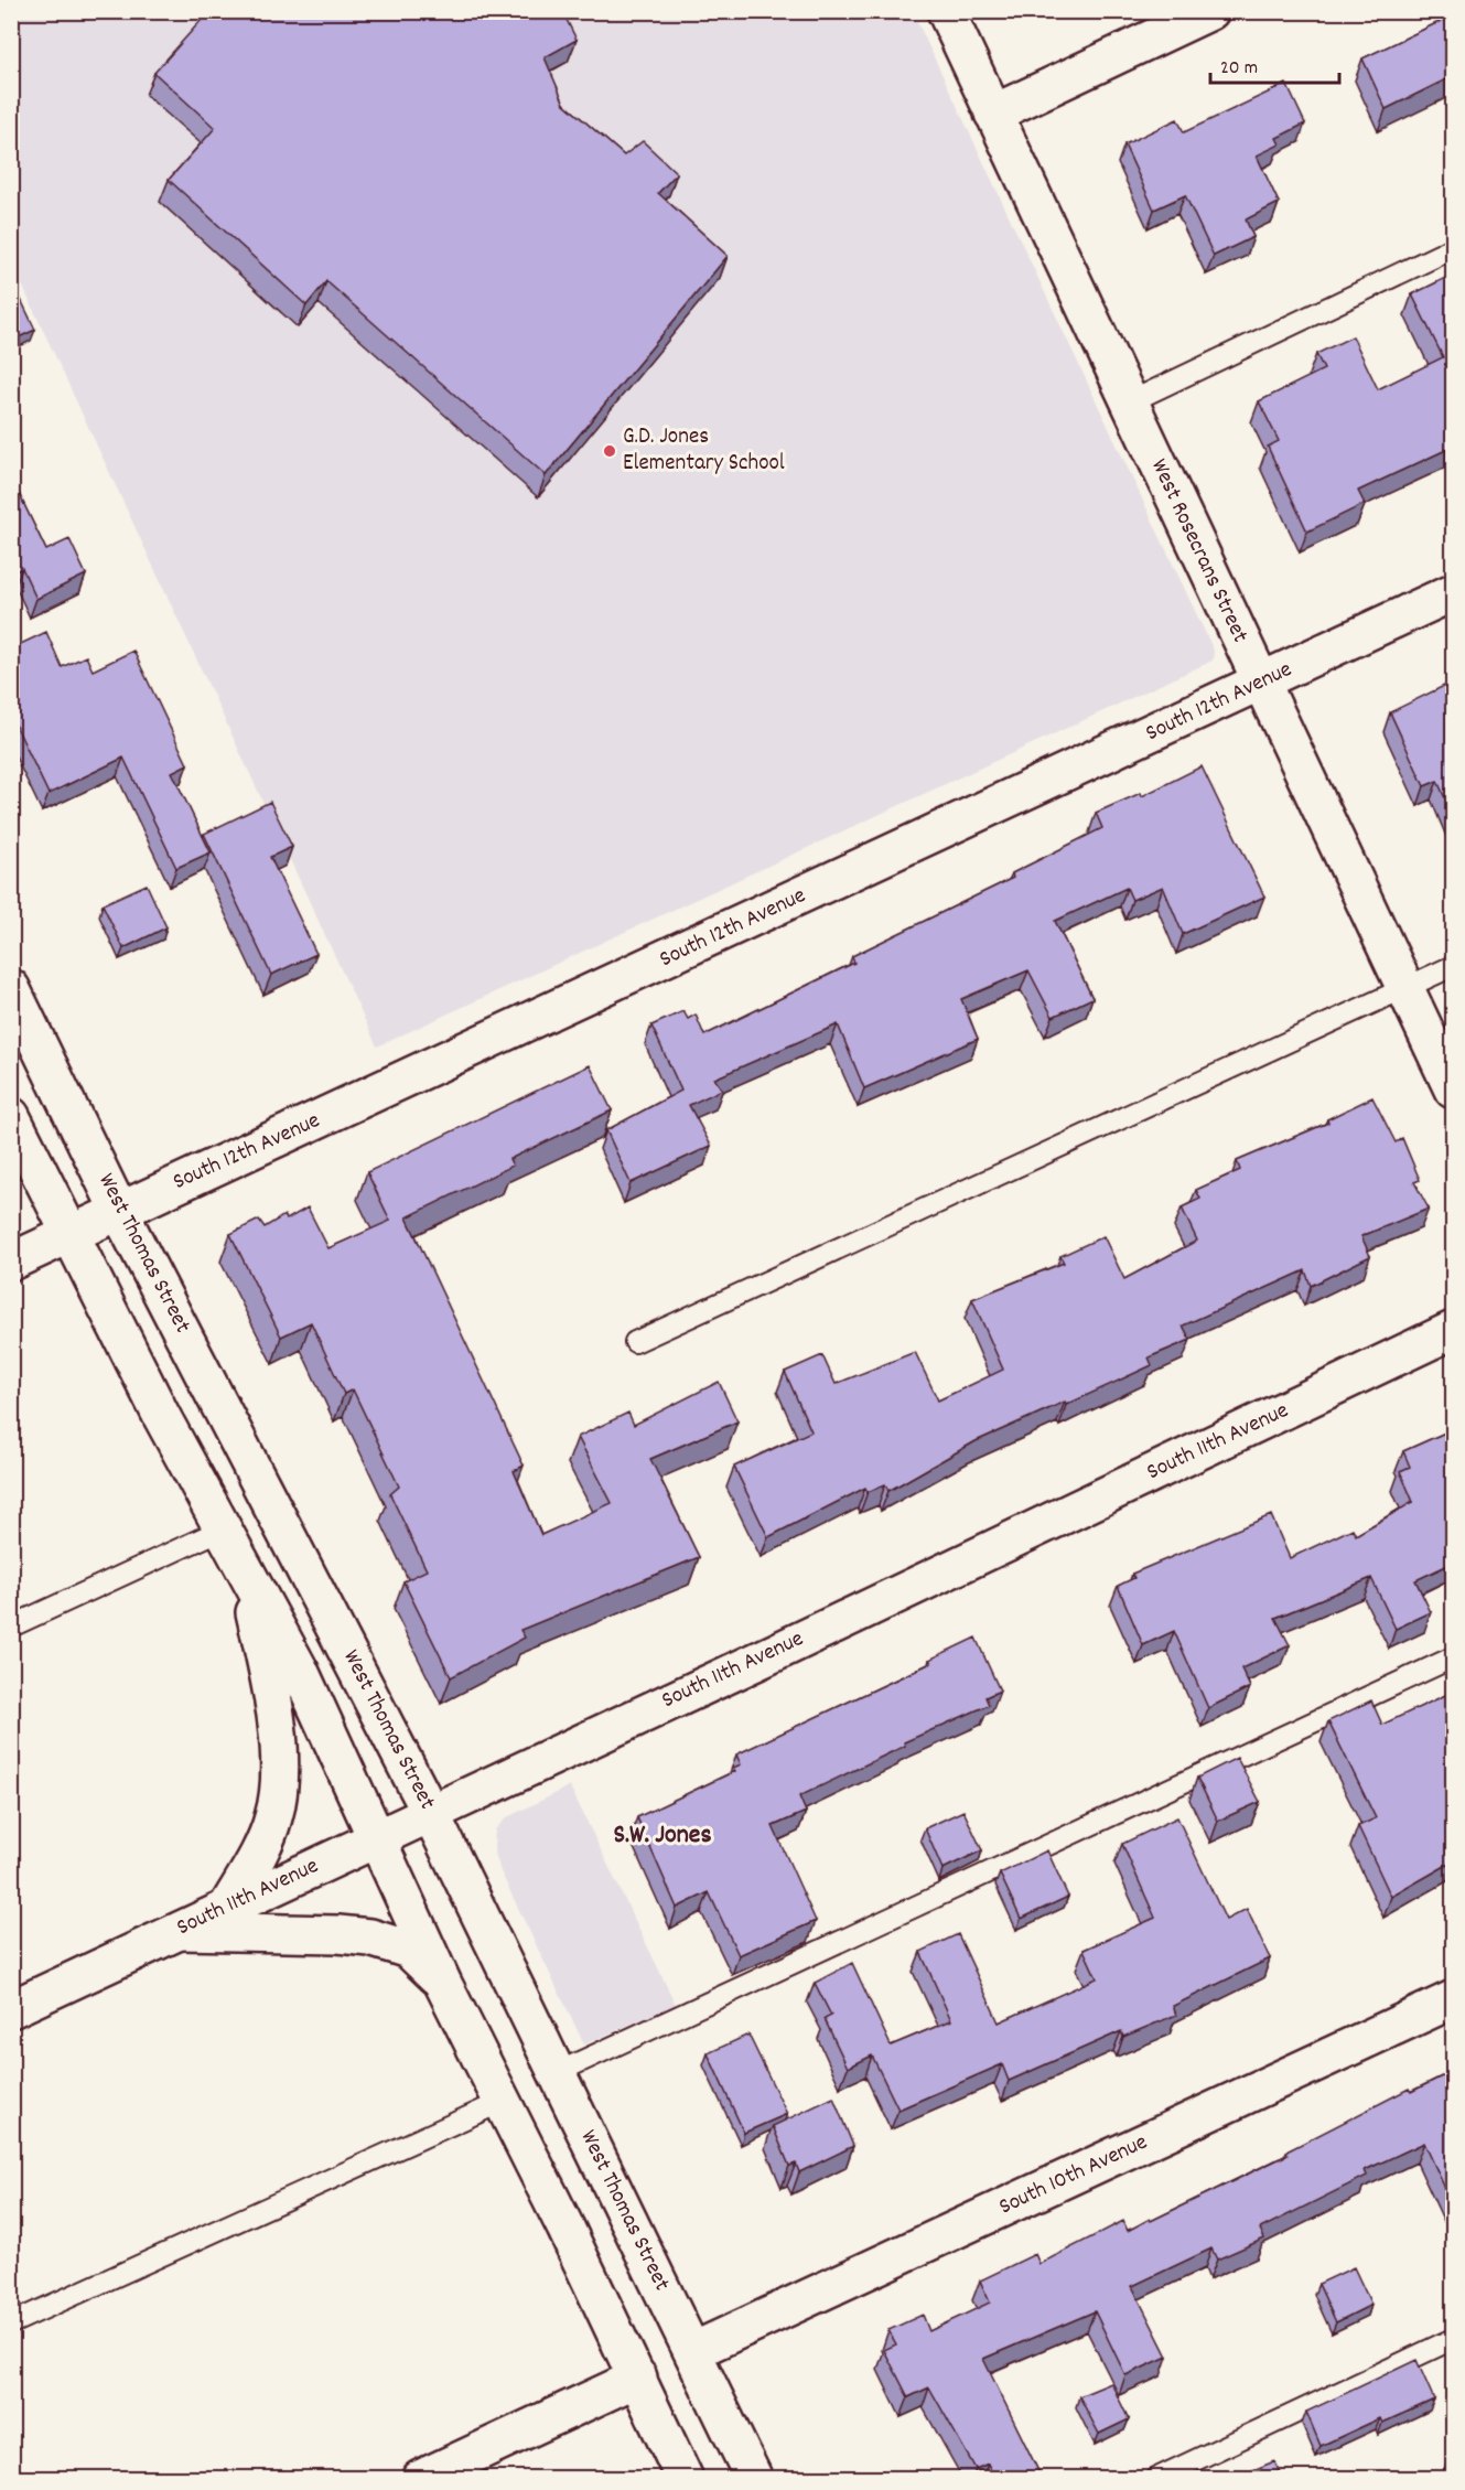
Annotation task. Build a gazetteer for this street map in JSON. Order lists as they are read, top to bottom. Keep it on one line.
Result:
{"streets":{"street":["West Rosecrans Street","South 12th Avenue","West Thomas Street","South 11th Avenue","South 10th Avenue"]},"crossings":[["West Rosecrans Street","South 12th Avenue"],["South 12th Avenue","West Thomas Street"],["West Thomas Street","South 11th Avenue"],["West Thomas Street","South 10th Avenue"]],"districts":["S.W. Jones"],"places":["G.D. Jones Elementary School"],"scale_bar":"20 m"}
